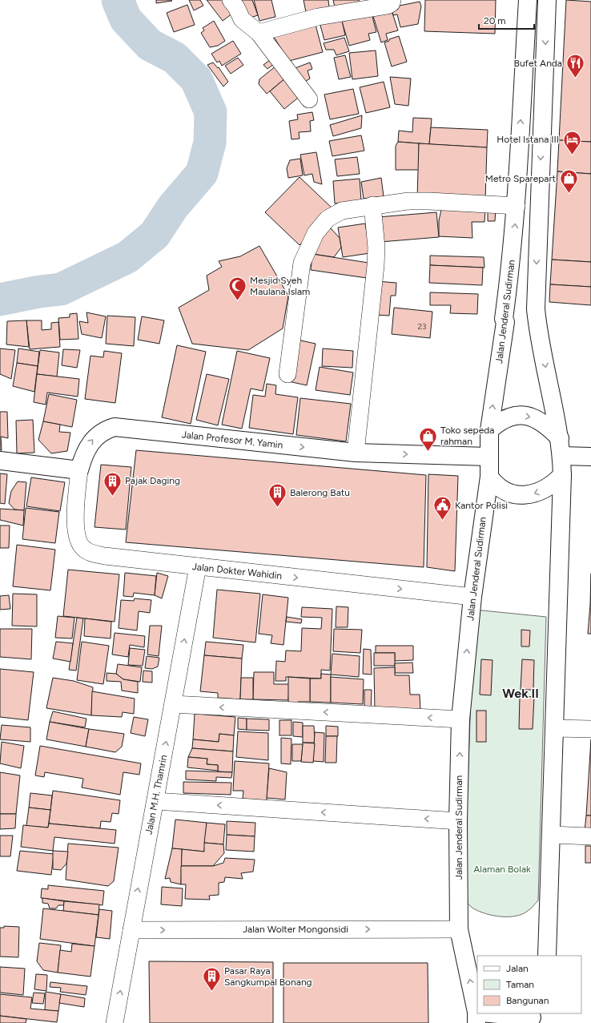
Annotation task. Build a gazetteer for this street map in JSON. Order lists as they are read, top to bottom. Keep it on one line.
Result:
{"streets":{"main road":["Jalan Jenderal Sudirman","Jalan Profesor M. Yamin"],"street":["Jalan Dokter Wahidin","Jalan M.H. Thamrin","Jalan Wolter Mongonsidi"]},"crossings":[["Jalan Jenderal Sudirman","Jalan Profesor M. Yamin"],["Jalan Jenderal Sudirman","Jalan Dokter Wahidin"],["Jalan Jenderal Sudirman","Jalan Wolter Mongonsidi"],["Jalan Profesor M. Yamin","Jalan Dokter Wahidin"],["Jalan Dokter Wahidin","Jalan M.H. Thamrin"],["Jalan M.H. Thamrin","Jalan Wolter Mongonsidi"]],"one_way":["Jalan Profesor M. Yamin","Jalan M.H. Thamrin"],"districts":["Wek II"],"parks":["Alaman Bolak"],"places":{"restaurant":["Bufet Anda"],"hotel":["Hotel Istana III"],"shop":["Metro Sparepart","Toko sepeda rahman"],"mosque":["Mesjid Syeh Maulana Islam"],"building":["Pajak Daging","Balerong Batu","Pasar Raya Sangkumpal Bonang"],"public building":["Kantor Polisi"]},"house_numbers":["23"],"legend":["Jalan","Taman","Bangunan"],"scale_bar":"20 m"}
